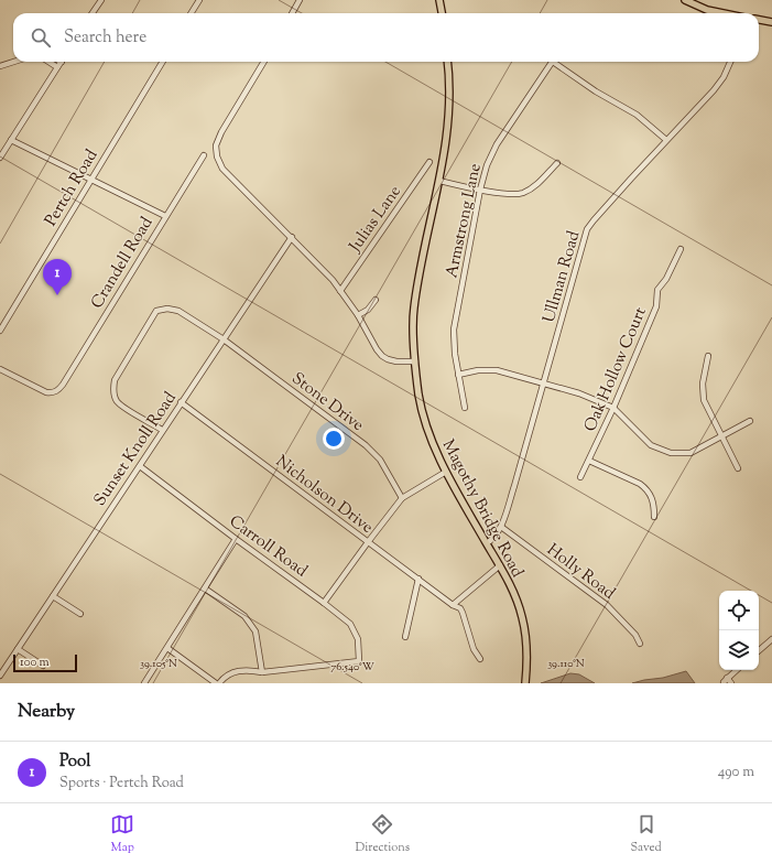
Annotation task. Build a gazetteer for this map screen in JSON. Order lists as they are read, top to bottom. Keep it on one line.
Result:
{"streets":{"main road":["Magothy Bridge Road"],"street":["Pertch Road","Julias Lane","Armstrong Lane","Crandell Road","Ullman Road","Oak Hollow Court","Stone Drive","Sunset Knoll Road","Nicholson Drive","Carroll Road","Holly Road"]},"crossings":[["Ullman Road","Magothy Bridge Road"],["Ullman Road","Holly Road"],["Stone Drive","Sunset Knoll Road"],["Sunset Knoll Road","Nicholson Drive"],["Sunset Knoll Road","Carroll Road"]],"scale_bar":"100 m","page":{"search":"Search here","pins":"1","scale":"100 m","heading":"Nearby","list":[{"mark":"1","name":"Pool","note":"Sports · Pertch Road","value":"490 m"}],"nav":["Map","Directions","Saved"]},"coordinates":["39.105°N","39.110°N","76.540°W"]}
